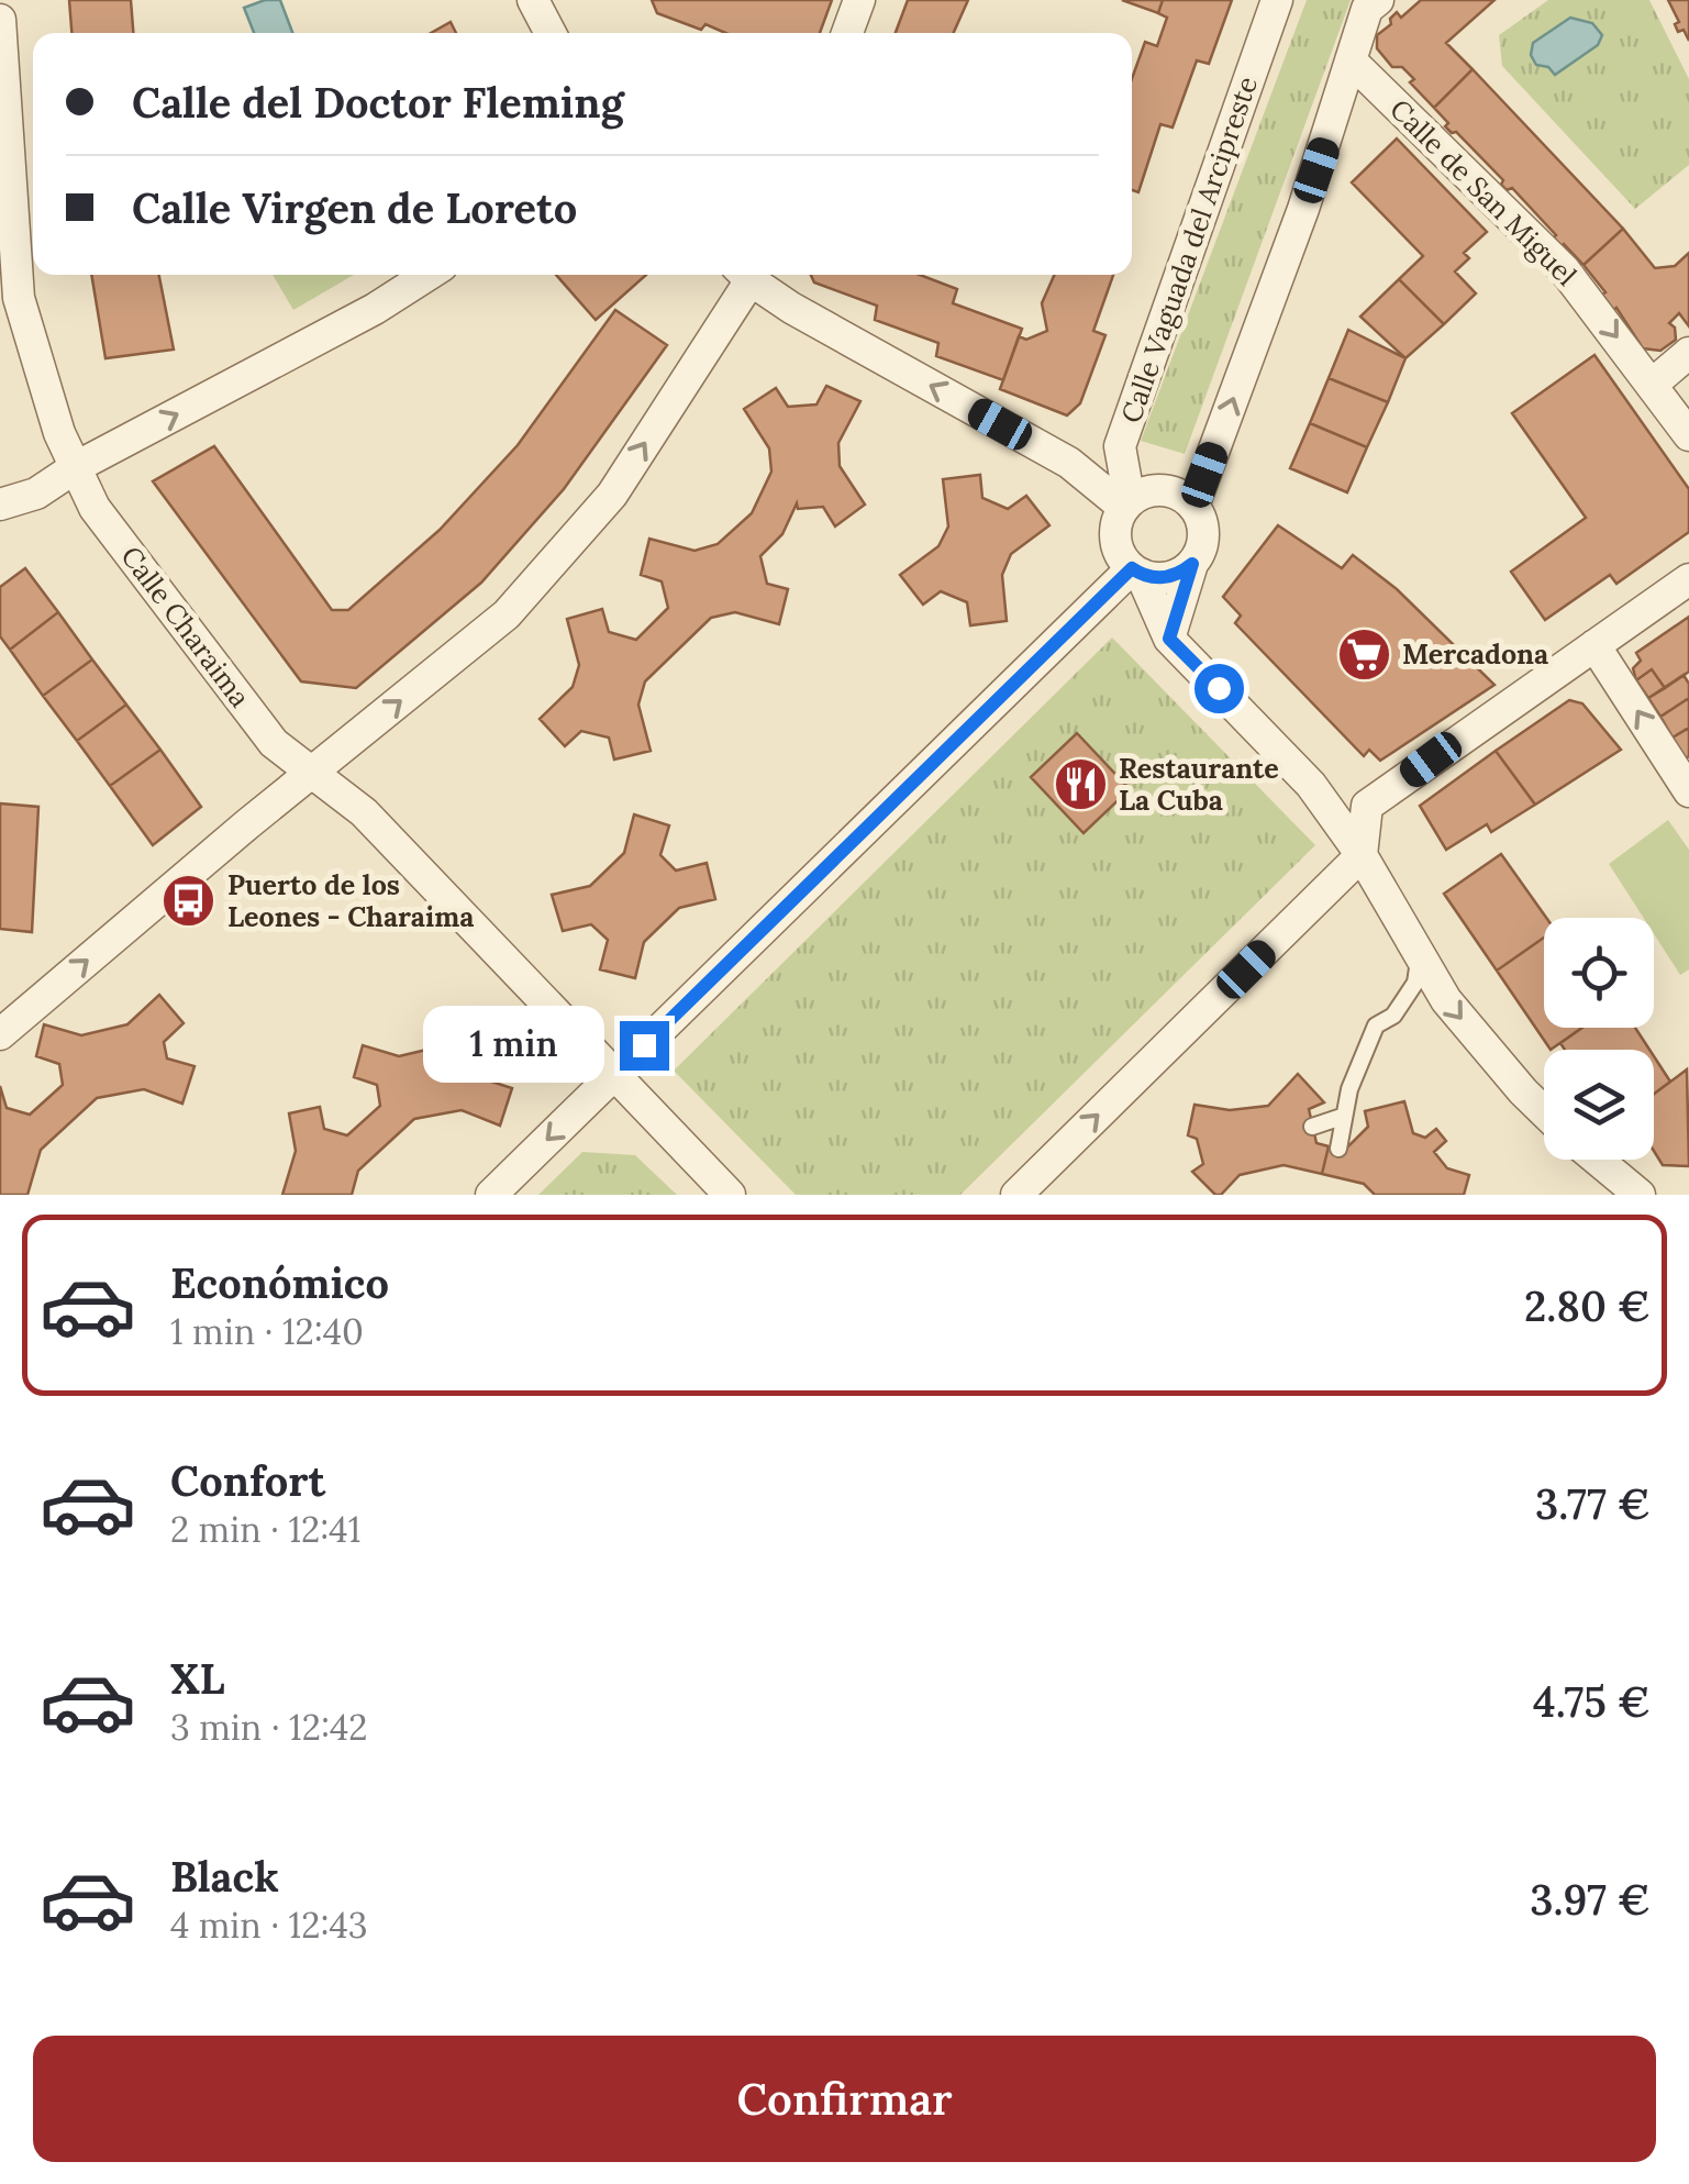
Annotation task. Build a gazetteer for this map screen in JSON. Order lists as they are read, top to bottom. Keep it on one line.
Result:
{"streets":{"street":["Calle de San Miguel","Calle Vaguada del Arcipreste","Calle Charaima"]},"one_way":["Calle de San Miguel"],"places":{"supermarket":["Mercadona"],"restaurant":["Restaurante La Cuba"],"bus stop":["Puerto de los Leones - Charaima"]},"page":{"banner":["Calle del Doctor Fleming","Calle Virgen de Loreto"],"bubble":"1 min","list":[{"name":"Económico","note":"1 min · 12:40","value":"2.80 €"},{"name":"Confort","note":"2 min · 12:41","value":"3.77 €"},{"name":"XL","note":"3 min · 12:42","value":"4.75 €"},{"name":"Black","note":"4 min · 12:43","value":"3.97 €"}],"buttons":"Confirmar"}}
